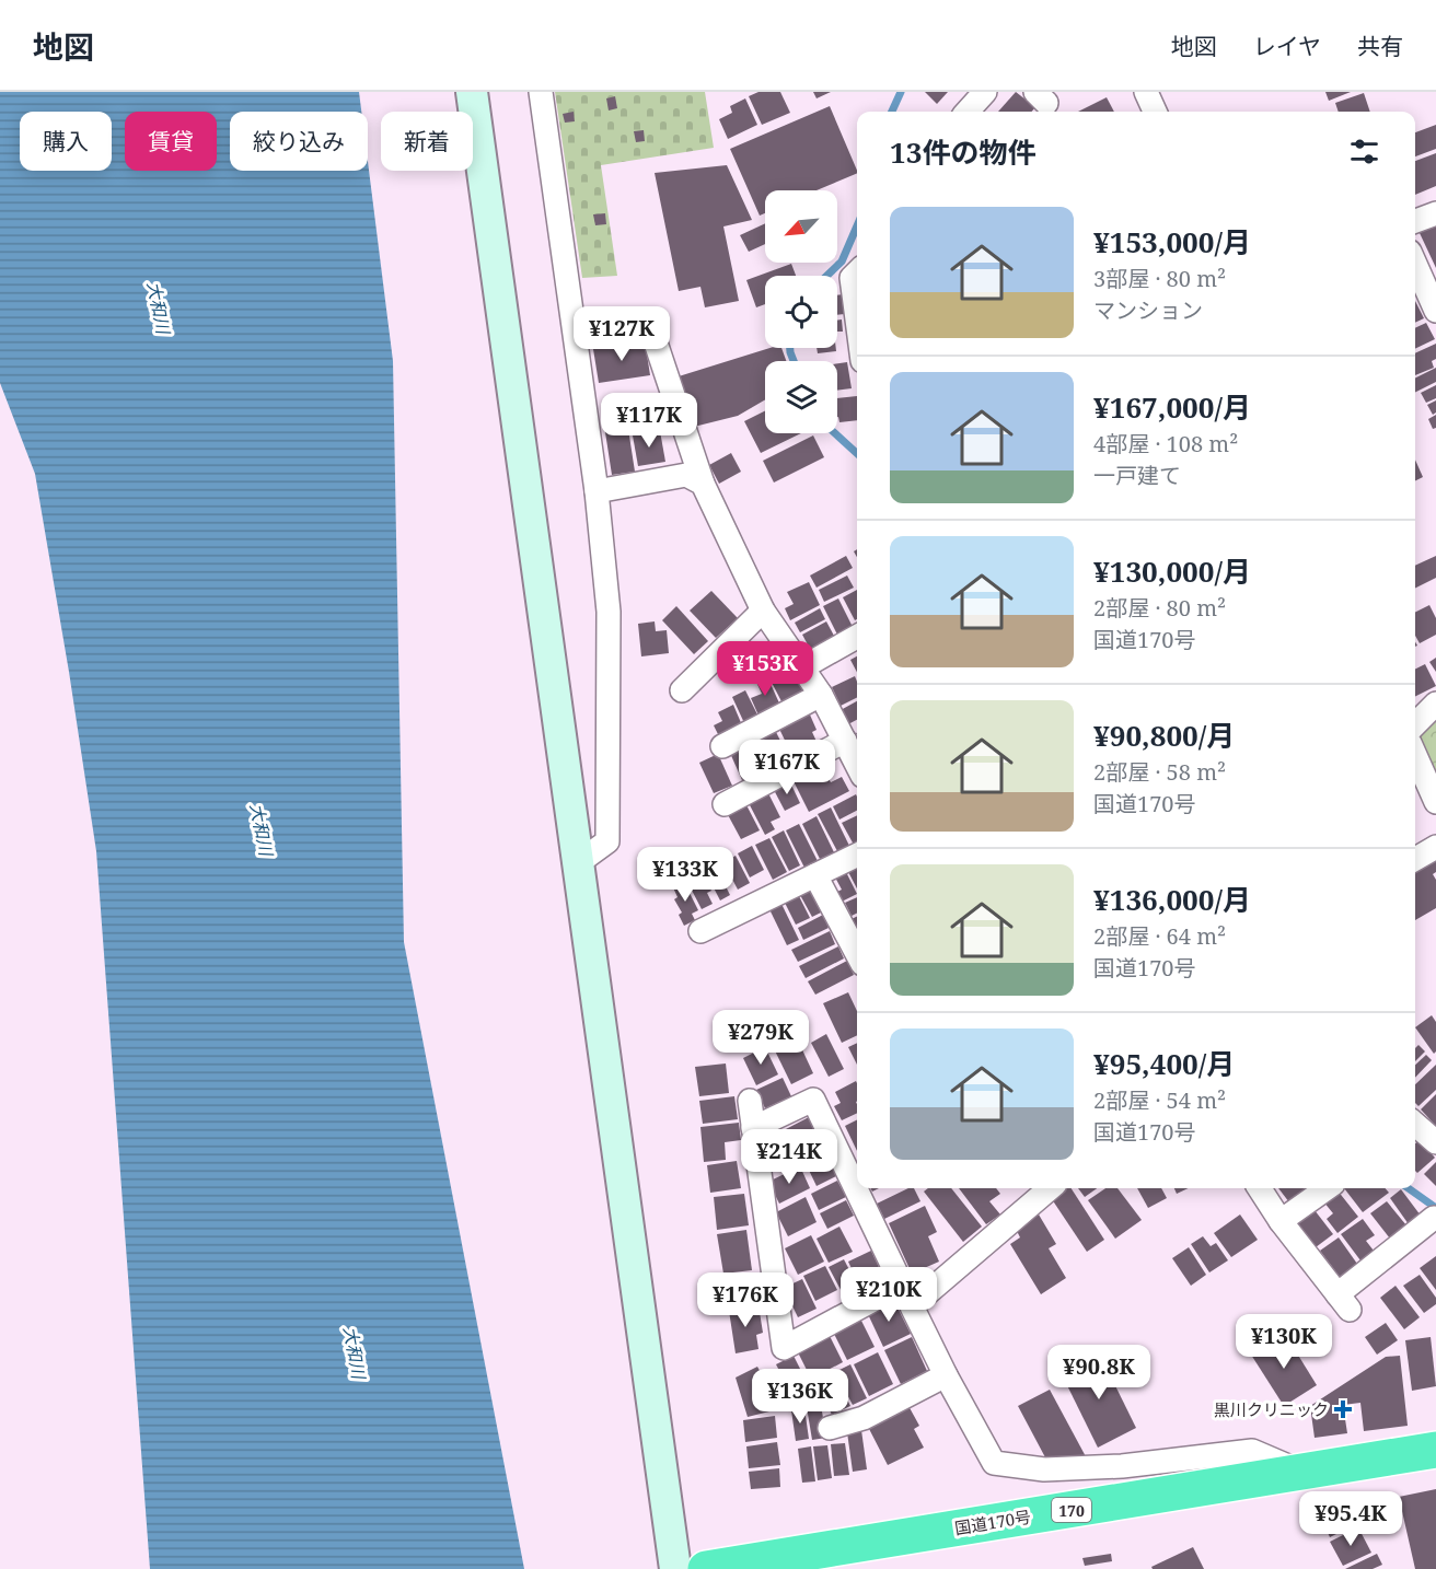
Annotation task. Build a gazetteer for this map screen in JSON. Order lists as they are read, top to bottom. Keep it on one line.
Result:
{"streets":{"highway":["170","国道170号"]},"water":["大和川"],"places":{"health":["黒川クリニック"]},"north":"bottom left","page":{"header":"地図","nav":["地図","レイヤ","共有"],"chip":["購入","賃貸","絞り込み","新着"],"heading":"13件の物件","list":[{"name":"¥153,000/月","note":"3部屋 · 80 m² · マンション"},{"name":"¥167,000/月","note":"4部屋 · 108 m² · 一戸建て"},{"name":"¥130,000/月","note":"2部屋 · 80 m² · 国道170号"},{"name":"¥90,800/月","note":"2部屋 · 58 m² · 国道170号"},{"name":"¥136,000/月","note":"2部屋 · 64 m² · 国道170号"},{"name":"¥95,400/月","note":"2部屋 · 54 m² · 国道170号"}],"price":["¥127K","¥117K","¥153K","¥167K","¥133K","¥279K","¥214K","¥210K","¥176K","¥130K","¥90.8K","¥136K","¥95.4K"]}}
